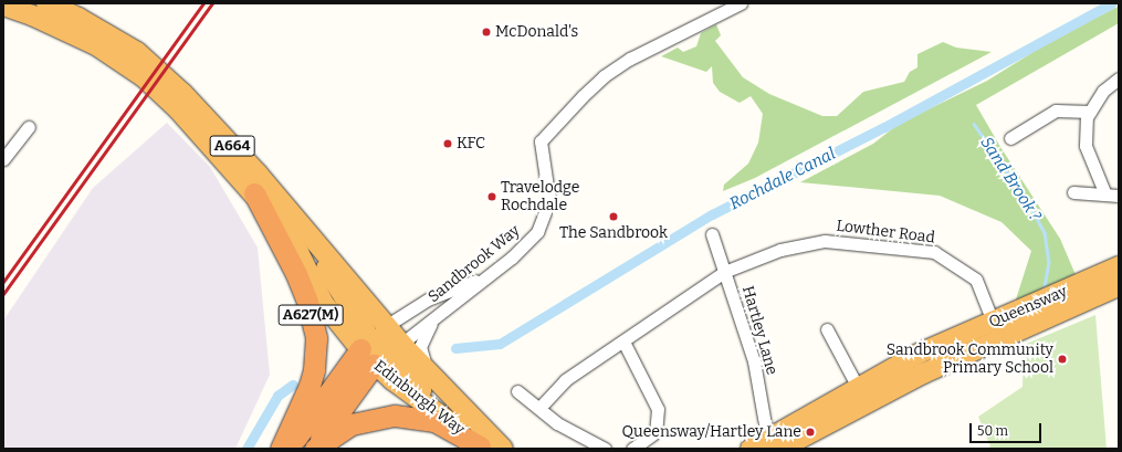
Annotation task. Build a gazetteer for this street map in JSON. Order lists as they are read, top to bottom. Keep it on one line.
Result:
{"streets":{"highway":["A664","Queensway","A627(M)","Edinburgh Way"],"street":["Lowther Road","Sandbrook Way","Hartley Lane"]},"crossings":[["Lowther Road","Queensway"],["Lowther Road","Hartley Lane"],["Sandbrook Way","Edinburgh Way"],["Queensway","Hartley Lane"],["A627(M)","Edinburgh Way"]],"water":["Rochdale Canal","Sand Brook ?"],"places":["McDonald's","KFC","Travelodge Rochdale","The Sandbrook","Sandbrook Community Primary School","Queensway/Hartley Lane"],"scale_bar":"50 m"}
